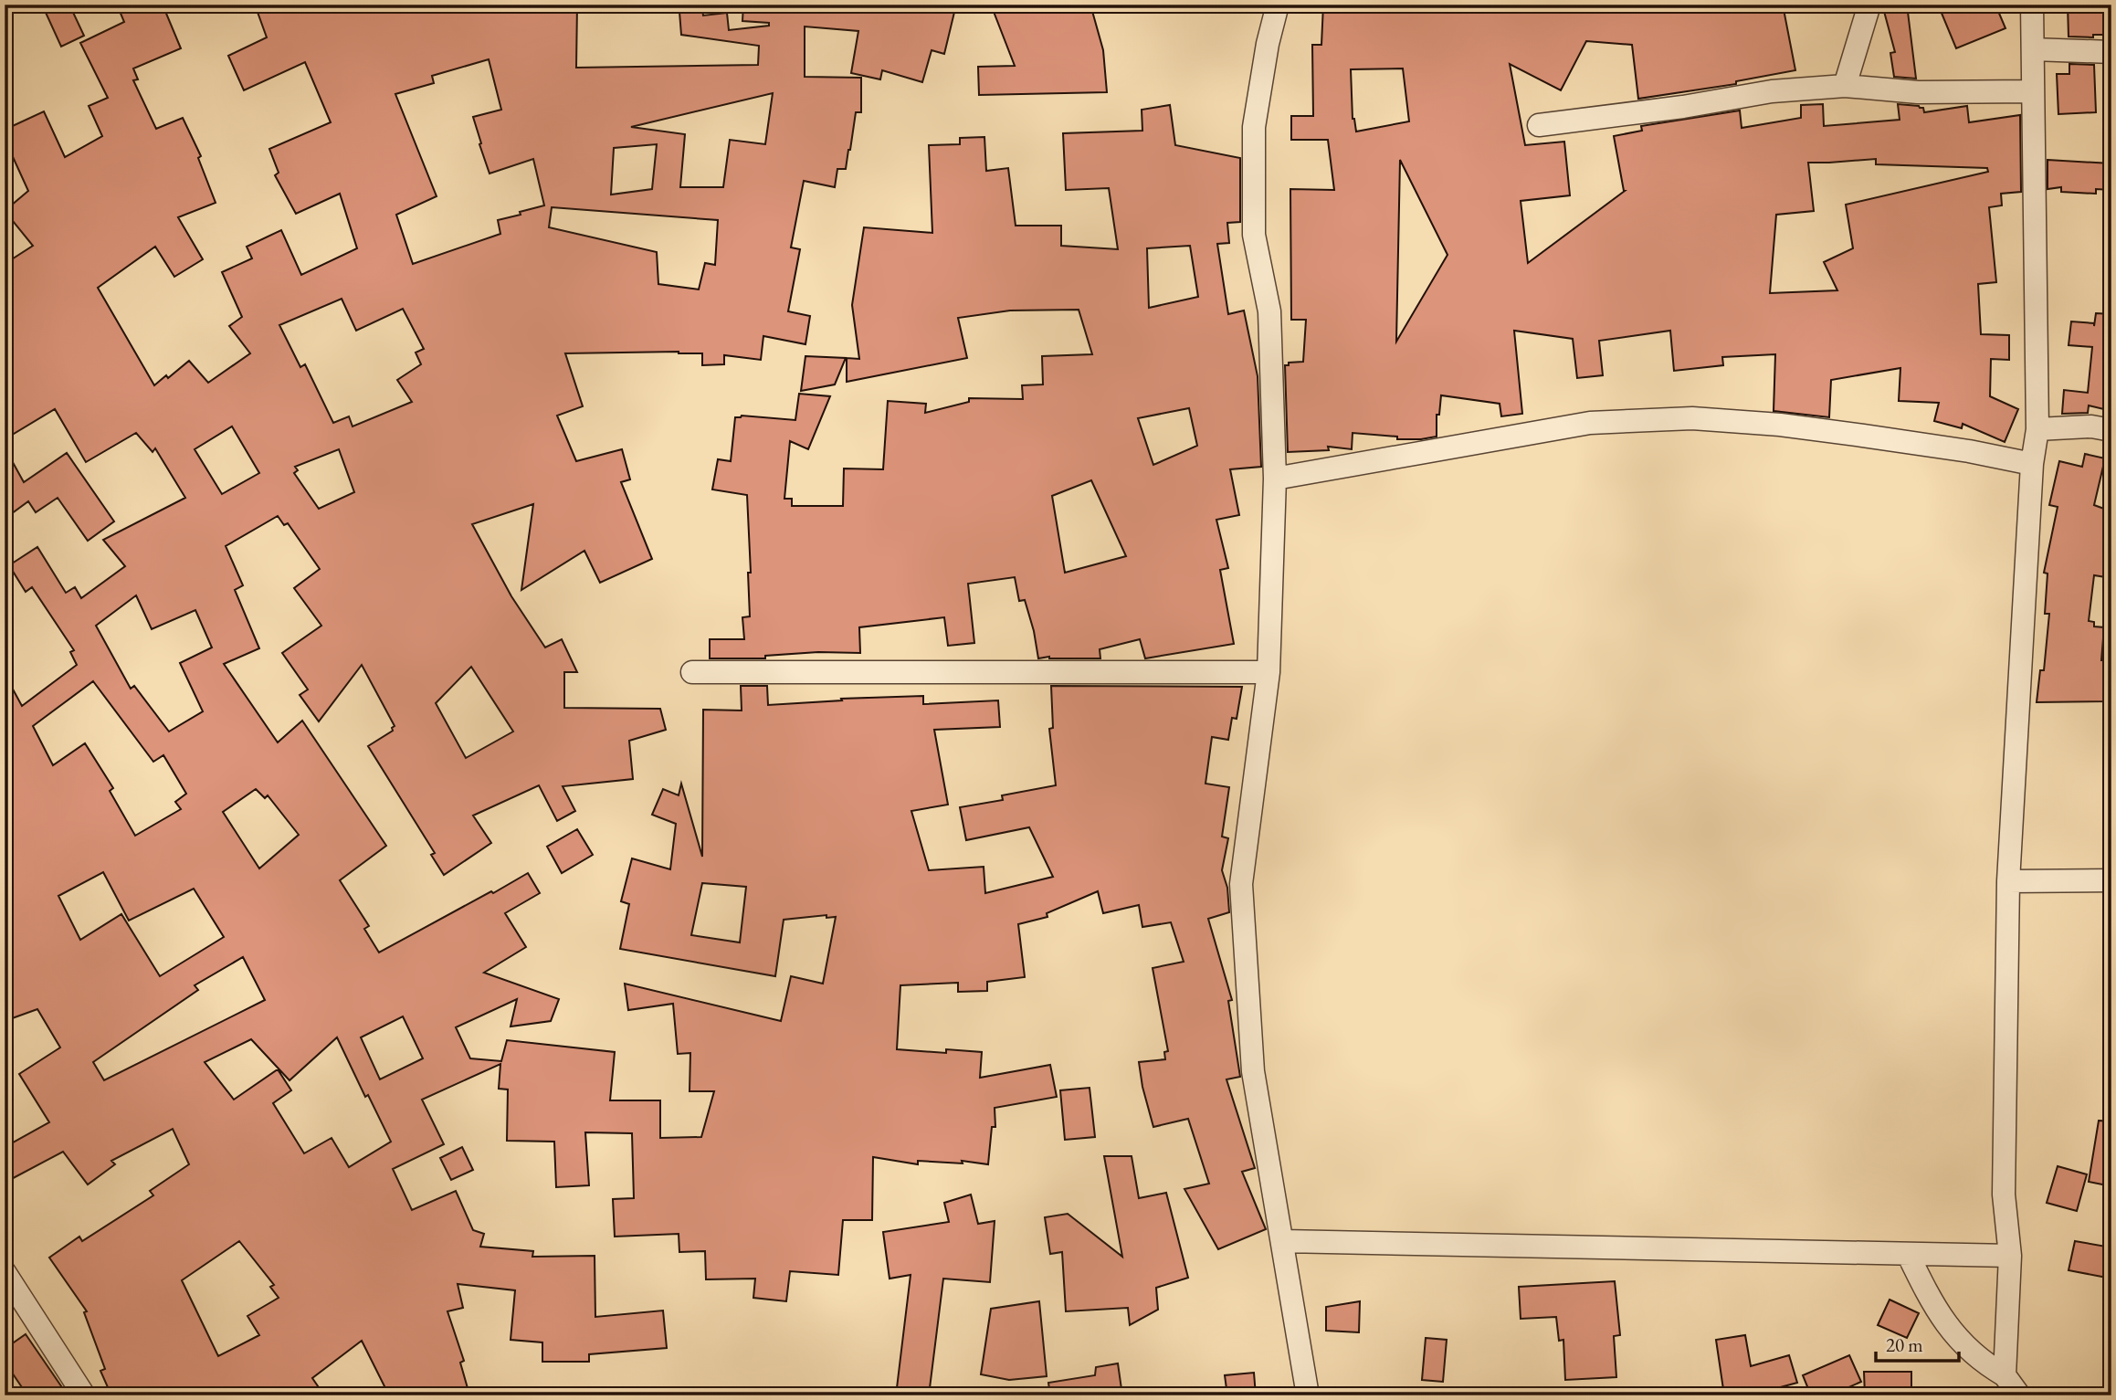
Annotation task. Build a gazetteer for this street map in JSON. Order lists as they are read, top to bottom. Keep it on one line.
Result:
{"scale_bar":"20 m"}
